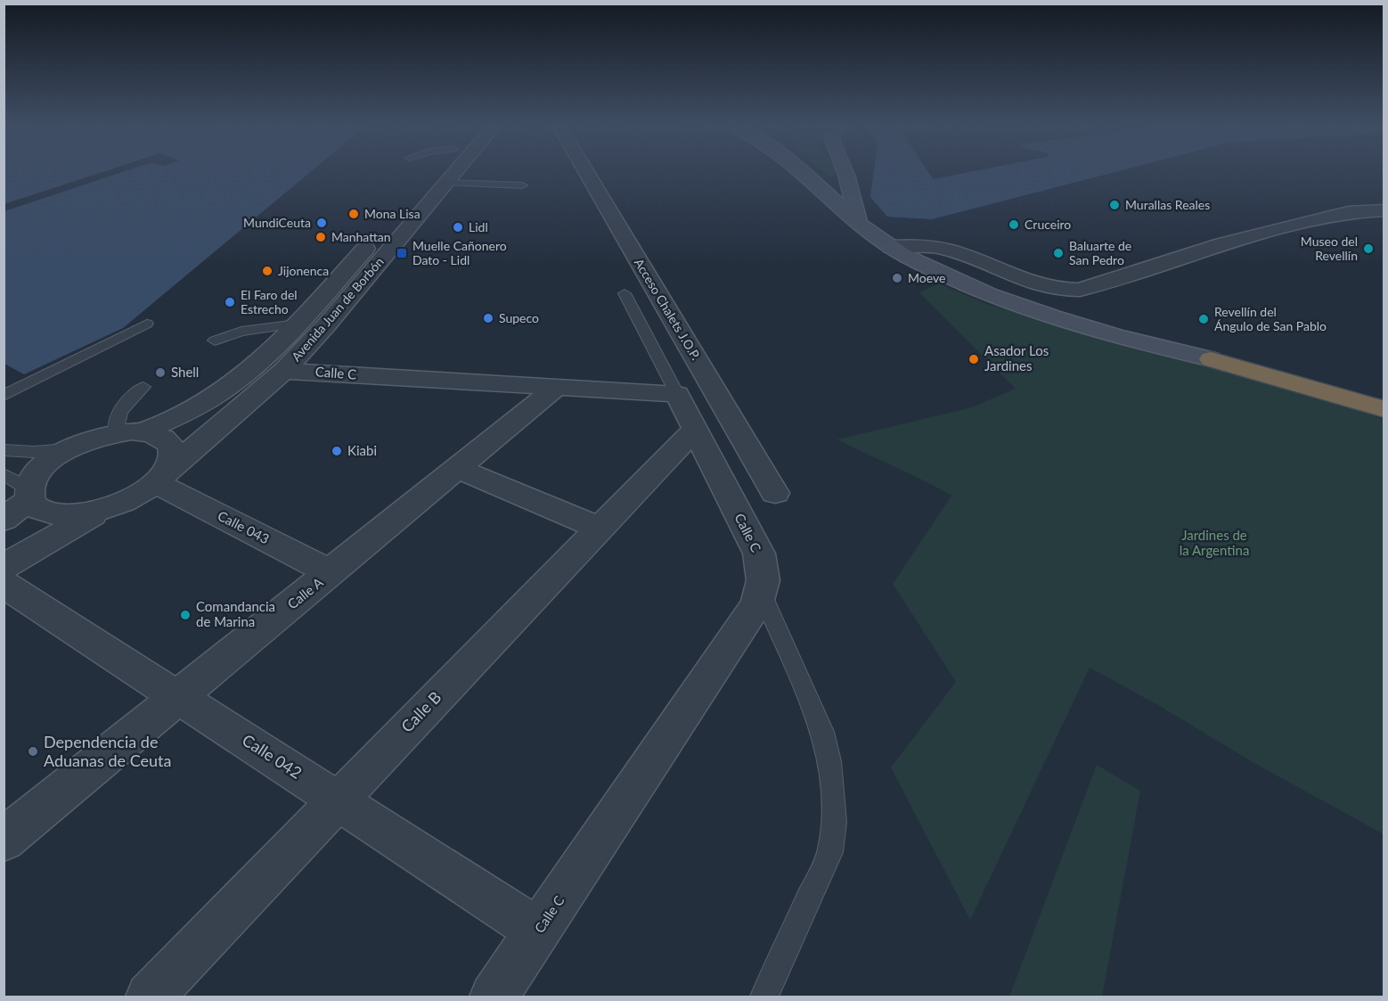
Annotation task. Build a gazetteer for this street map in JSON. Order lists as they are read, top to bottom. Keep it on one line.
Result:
{"streets":{"street":["Avenida Juan de Borbón","Acceso Chalets J.O.P.","Calle C","Calle 043","Calle A","Calle B","Calle 042"]},"crossings":[["Avenida Juan de Borbón","Calle C"],["Avenida Juan de Borbón","Calle 043"],["Calle C","Calle A"],["Calle C","Calle B"],["Calle C","Calle 042"],["Calle 043","Calle A"],["Calle A","Calle 042"],["Calle B","Calle 042"]],"parks":["Jardines de la Argentina"],"places":{"other":["Murallas Reales","Mona Lisa","MundiCeuta","Cruceiro","Lidl","Manhattan","Museo del Revellín","Baluarte de San Pedro","Jijonenca","Moeve","El Faro del Estrecho","Supeco","Revellín del Ángulo de San Pablo","Asador Los Jardines","Shell","Kiabi","Comandancia de Marina","Dependencia de Aduanas de Ceuta"],"transit":["Muelle Cañonero Dato - Lidl"]}}
